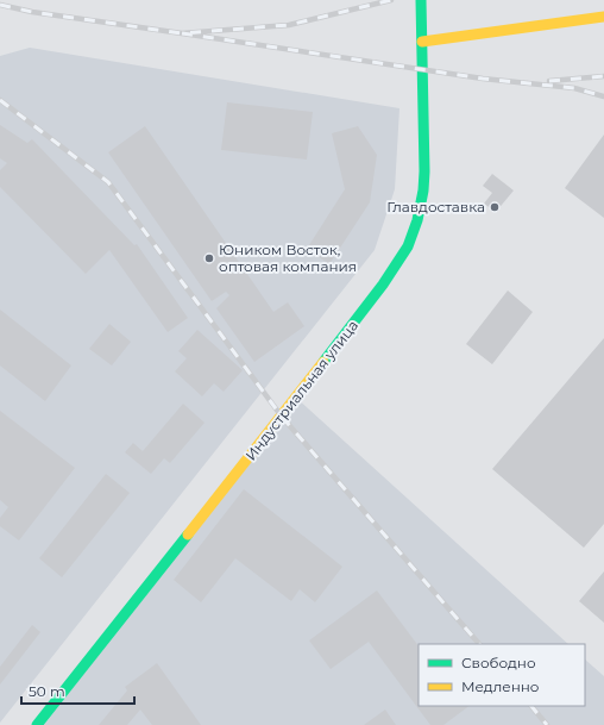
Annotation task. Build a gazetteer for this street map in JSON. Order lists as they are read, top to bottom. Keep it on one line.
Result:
{"streets":{"street":["Индустриальная улица"]},"places":["Главдоставка","Юником Восток, оптовая компания"],"legend":["Свободно","Медленно"],"scale_bar":"50 m"}
